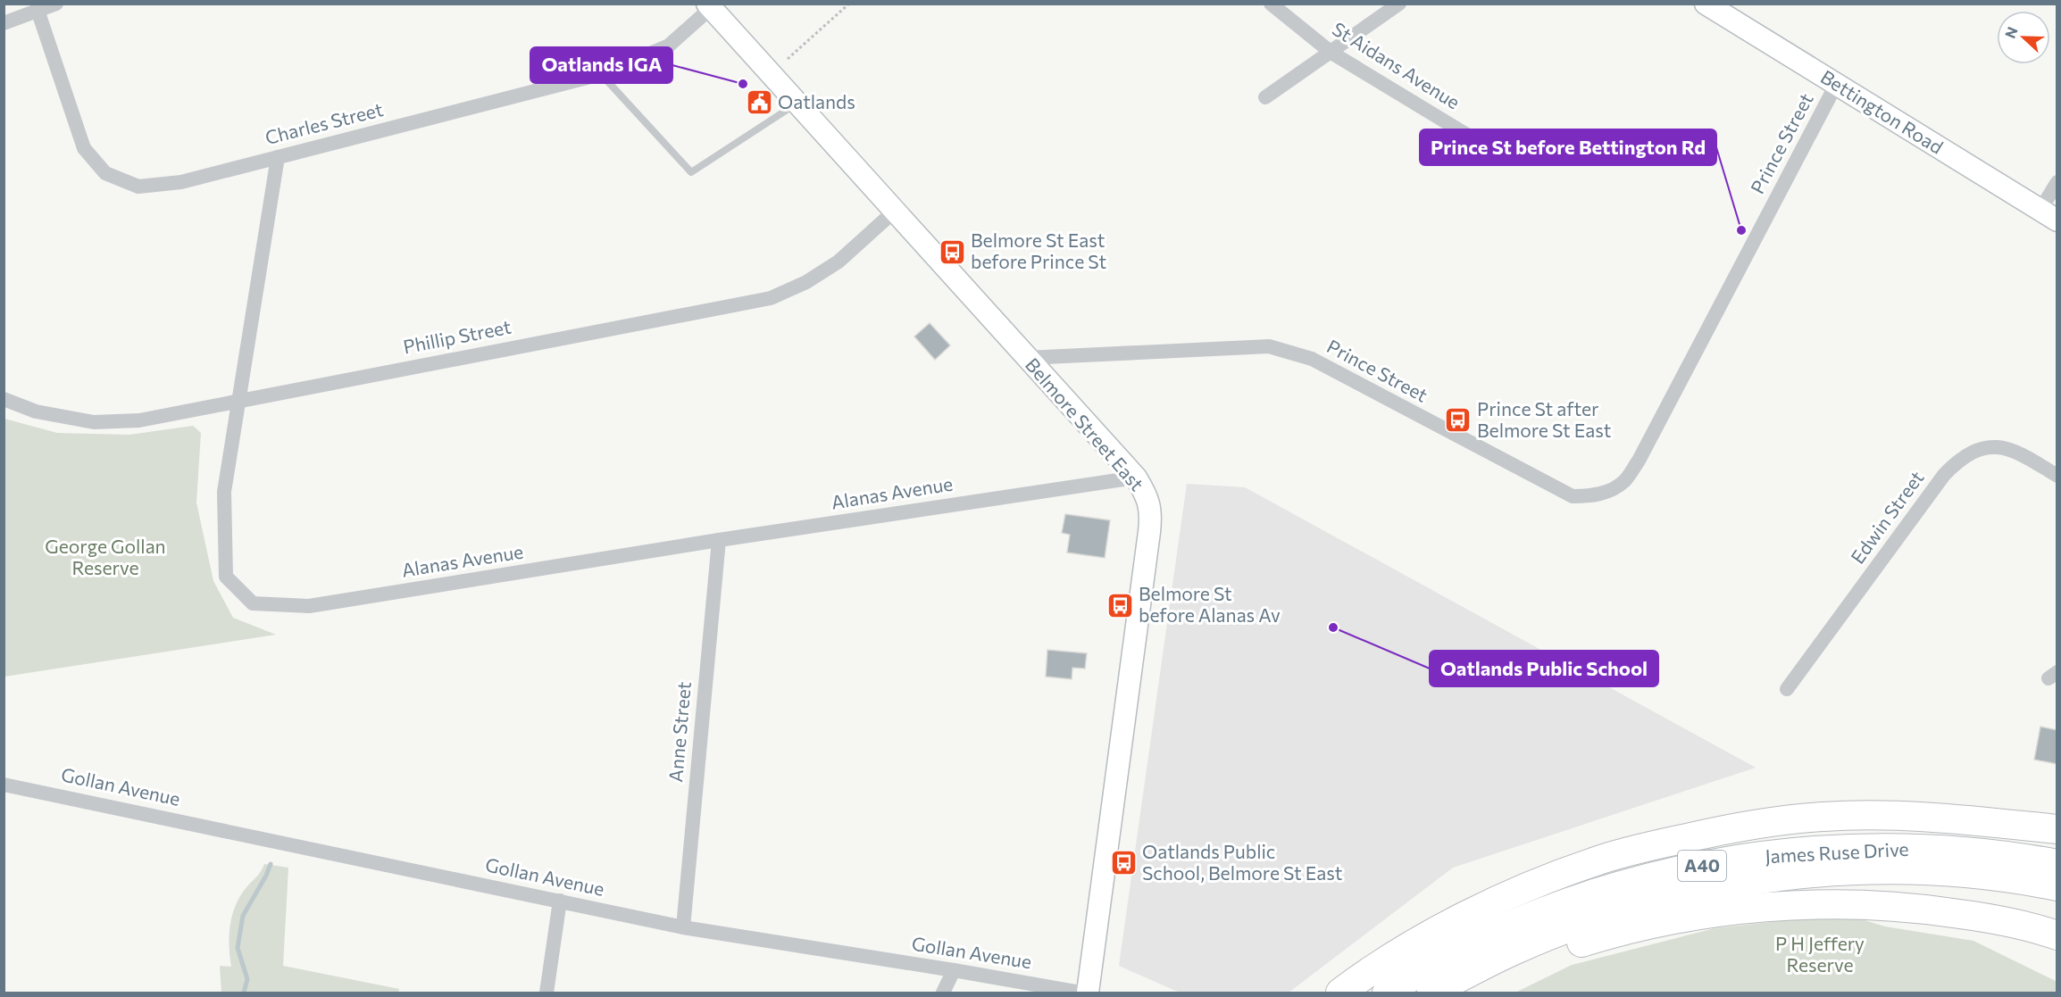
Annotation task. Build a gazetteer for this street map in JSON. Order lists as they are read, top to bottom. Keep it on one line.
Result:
{"streets":{"highway":["James Ruse Drive","A40"],"street":["St Aidans Avenue","Bettington Road","Charles Street","Prince Street","Phillip Street","Belmore Street East","Alanas Avenue","Edwin Street","Anne Street","Gollan Avenue"]},"crossings":[["Bettington Road","Prince Street"],["Charles Street","Belmore Street East"],["Charles Street","Alanas Avenue"],["Prince Street","Belmore Street East"],["Phillip Street","Belmore Street East"],["Phillip Street","Alanas Avenue"],["Belmore Street East","Alanas Avenue"],["Alanas Avenue","Anne Street"],["Anne Street","Gollan Avenue"]],"parks":["George Gollan Reserve","P H Jeffery Reserve"],"places":{"other":["Oatlands IGA","Prince St before Bettington Rd","Oatlands Public School"],"public building":["Oatlands"],"bus stop":["Belmore St East before Prince St","Prince St after Belmore St East","Belmore St before Alanas Av","Oatlands Public School, Belmore St East"]},"north":"left"}
